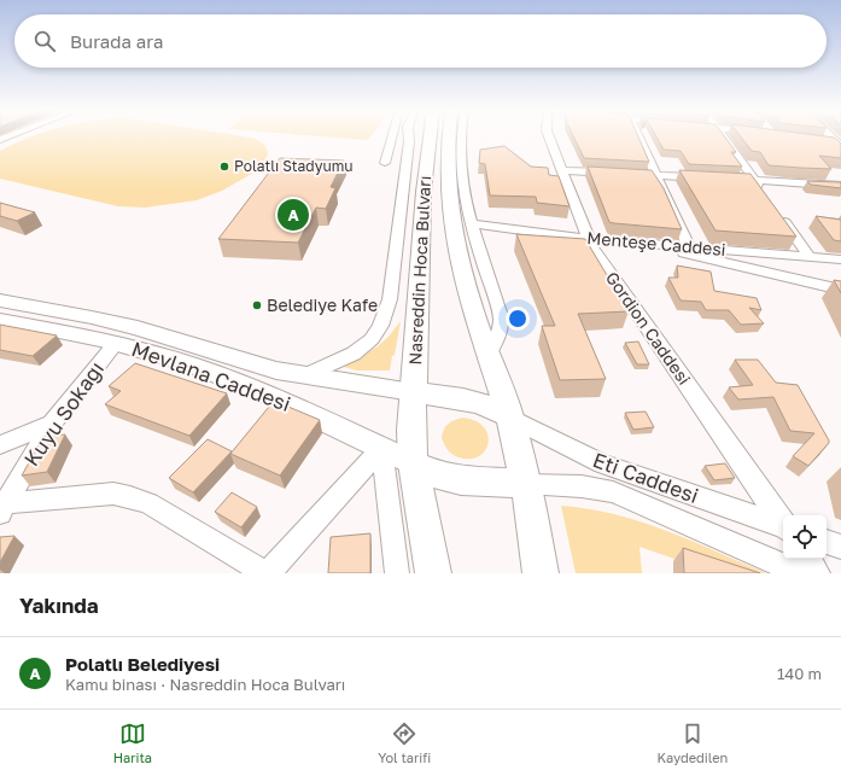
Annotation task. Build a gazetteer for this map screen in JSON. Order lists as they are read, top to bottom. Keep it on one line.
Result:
{"streets":{"highway":["Nasreddin Hoca Bulvarı"],"main road":["Mevlana Caddesi"],"street":["Menteşe Caddesi","Gordion Caddesi","Kuyu Sokağı","Eti Caddesi"]},"crossings":[["Menteşe Caddesi","Gordion Caddesi"],["Nasreddin Hoca Bulvarı","Mevlana Caddesi"],["Nasreddin Hoca Bulvarı","Eti Caddesi"],["Mevlana Caddesi","Kuyu Sokağı"]],"places":["Polatlı Stadyumu","Belediye Kafe"],"page":{"search":"Burada ara","pins":"A","heading":"Yakında","list":[{"mark":"A","name":"Polatlı Belediyesi","note":"Kamu binası · Nasreddin Hoca Bulvarı","value":"140 m"}],"nav":["Harita","Yol tarifi","Kaydedilen"]}}
